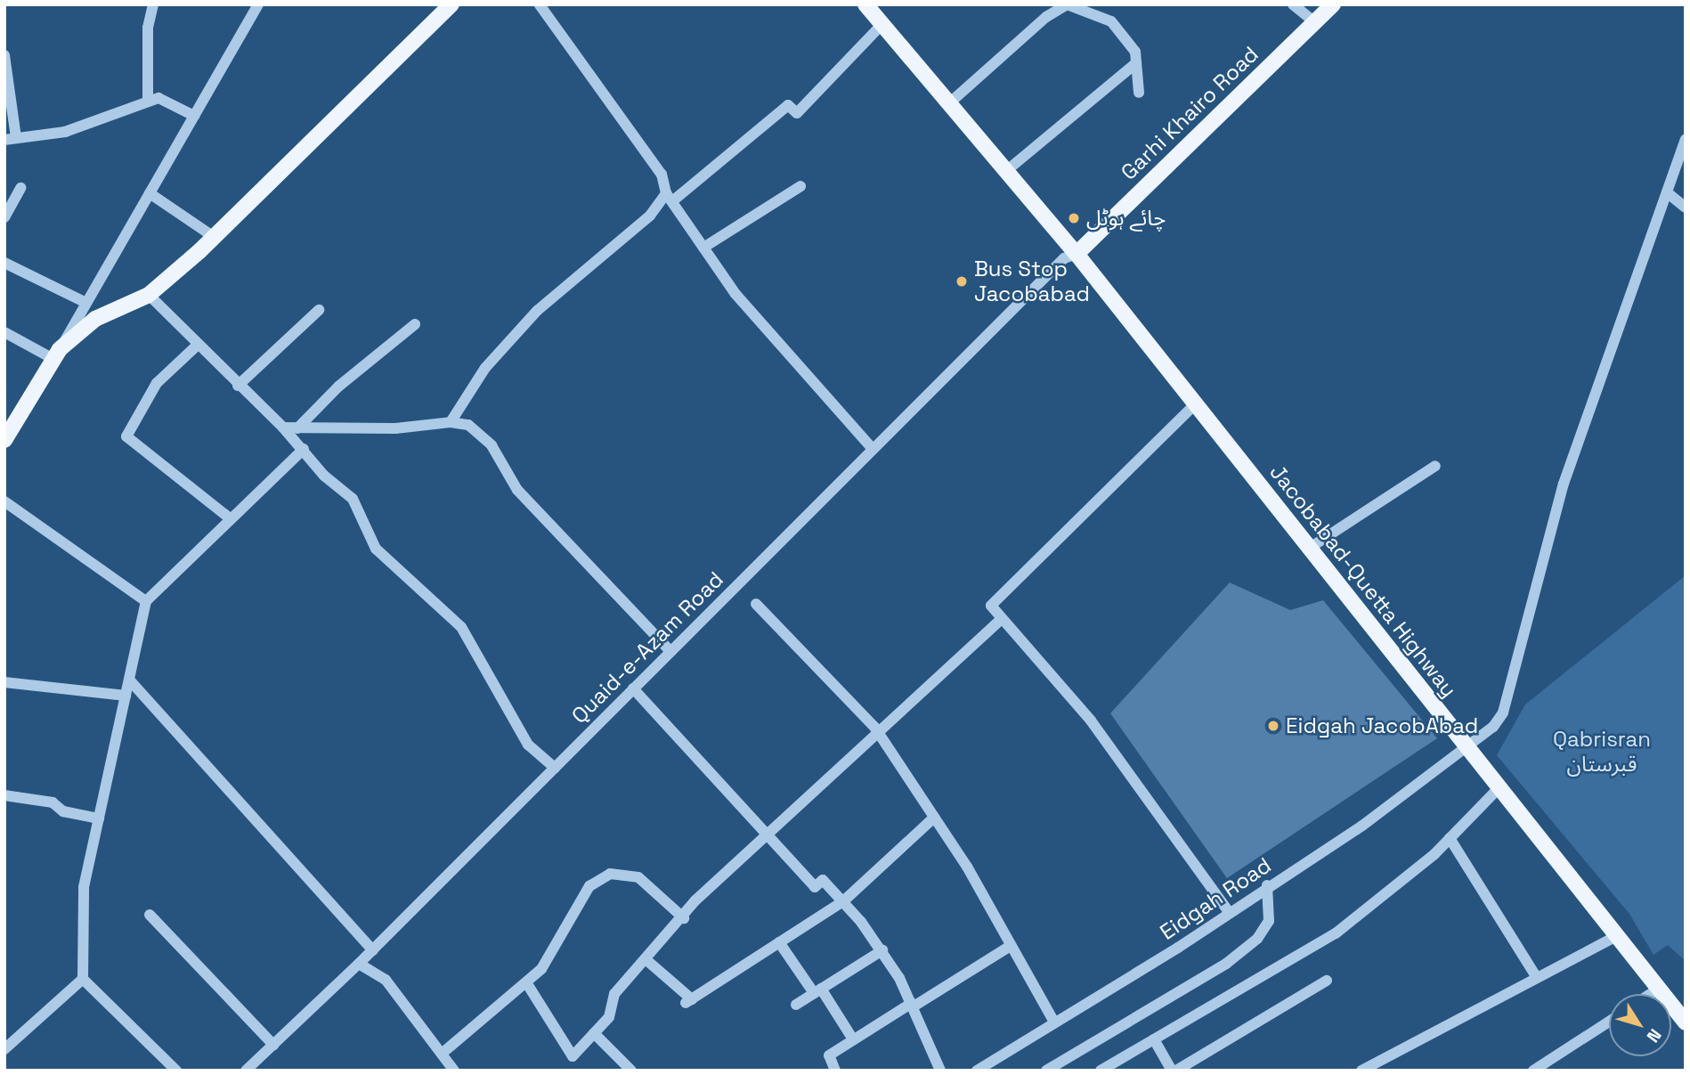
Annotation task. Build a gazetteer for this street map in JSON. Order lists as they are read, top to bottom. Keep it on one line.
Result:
{"streets":{"main road":["Garhi Khairo Road","Jacobabad-Quetta Highway"],"street":["Quaid-e-Azam Road","Eidgah Road"]},"crossings":[["Garhi Khairo Road","Jacobabad-Quetta Highway"],["Garhi Khairo Road","Quaid-e-Azam Road"],["Jacobabad-Quetta Highway","Quaid-e-Azam Road"],["Jacobabad-Quetta Highway","Eidgah Road"]],"parks":["Qabrisran قبرستان"],"places":["چائے ہوٹل","Bus Stop Jacobabad","Eidgah JacobAbad"],"north":"bottom right"}
